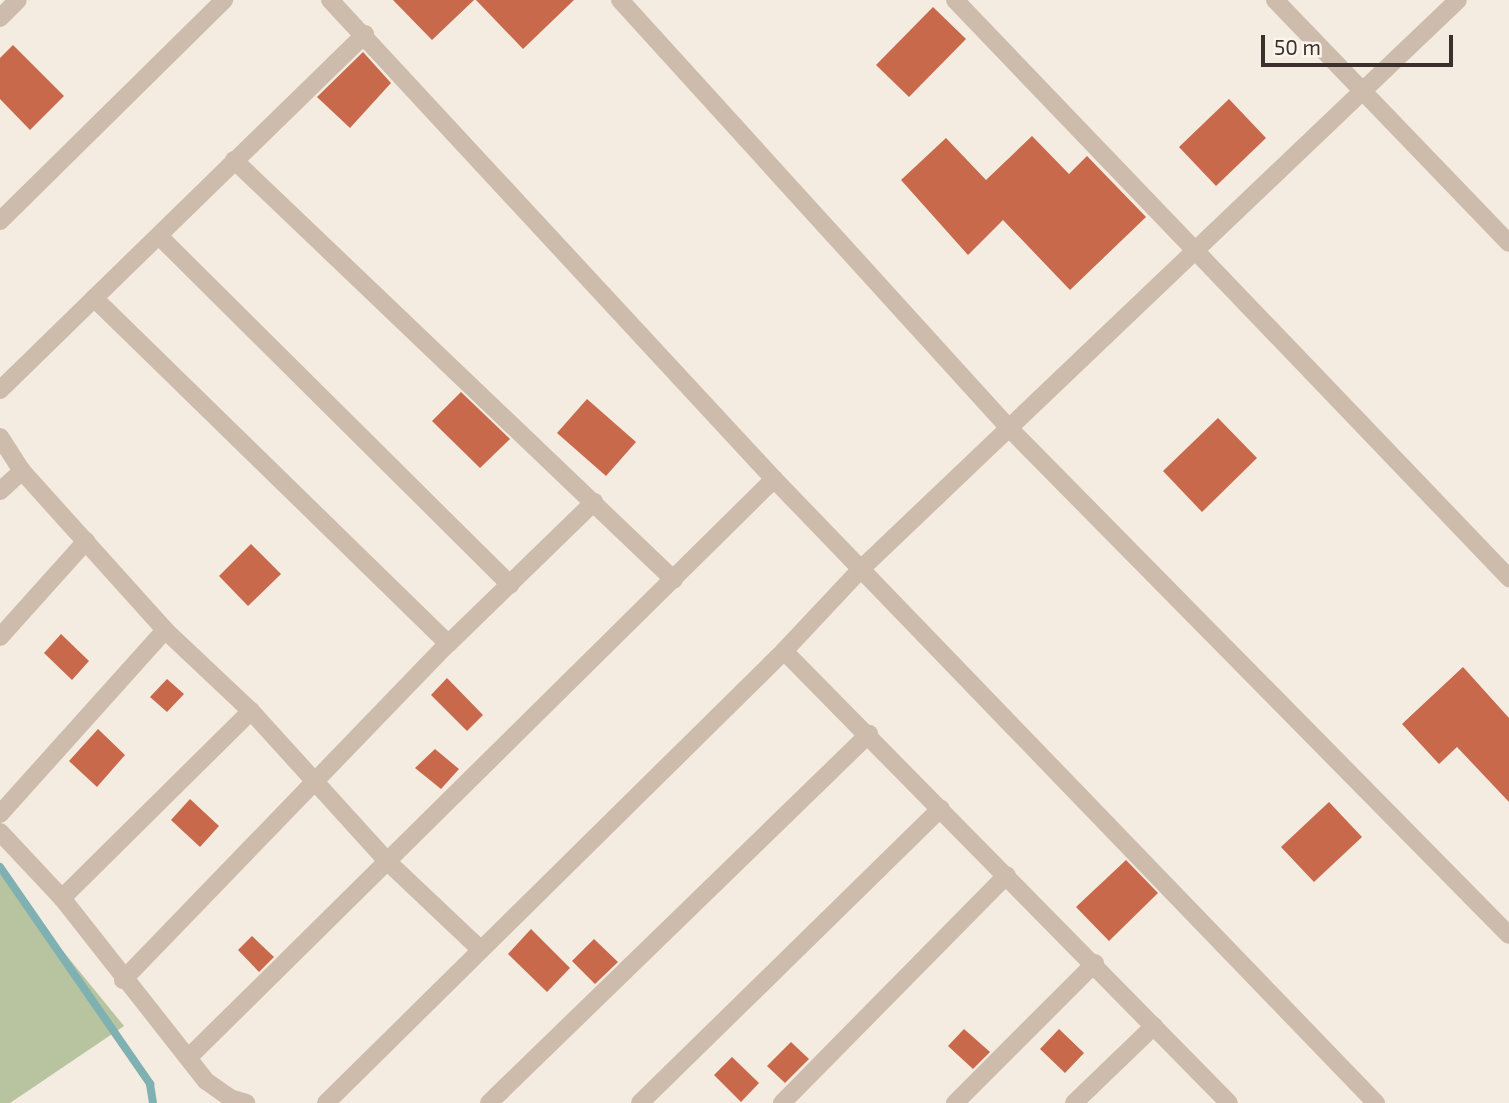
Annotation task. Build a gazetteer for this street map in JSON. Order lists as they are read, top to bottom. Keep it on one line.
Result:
{"scale_bar":"50 m"}
